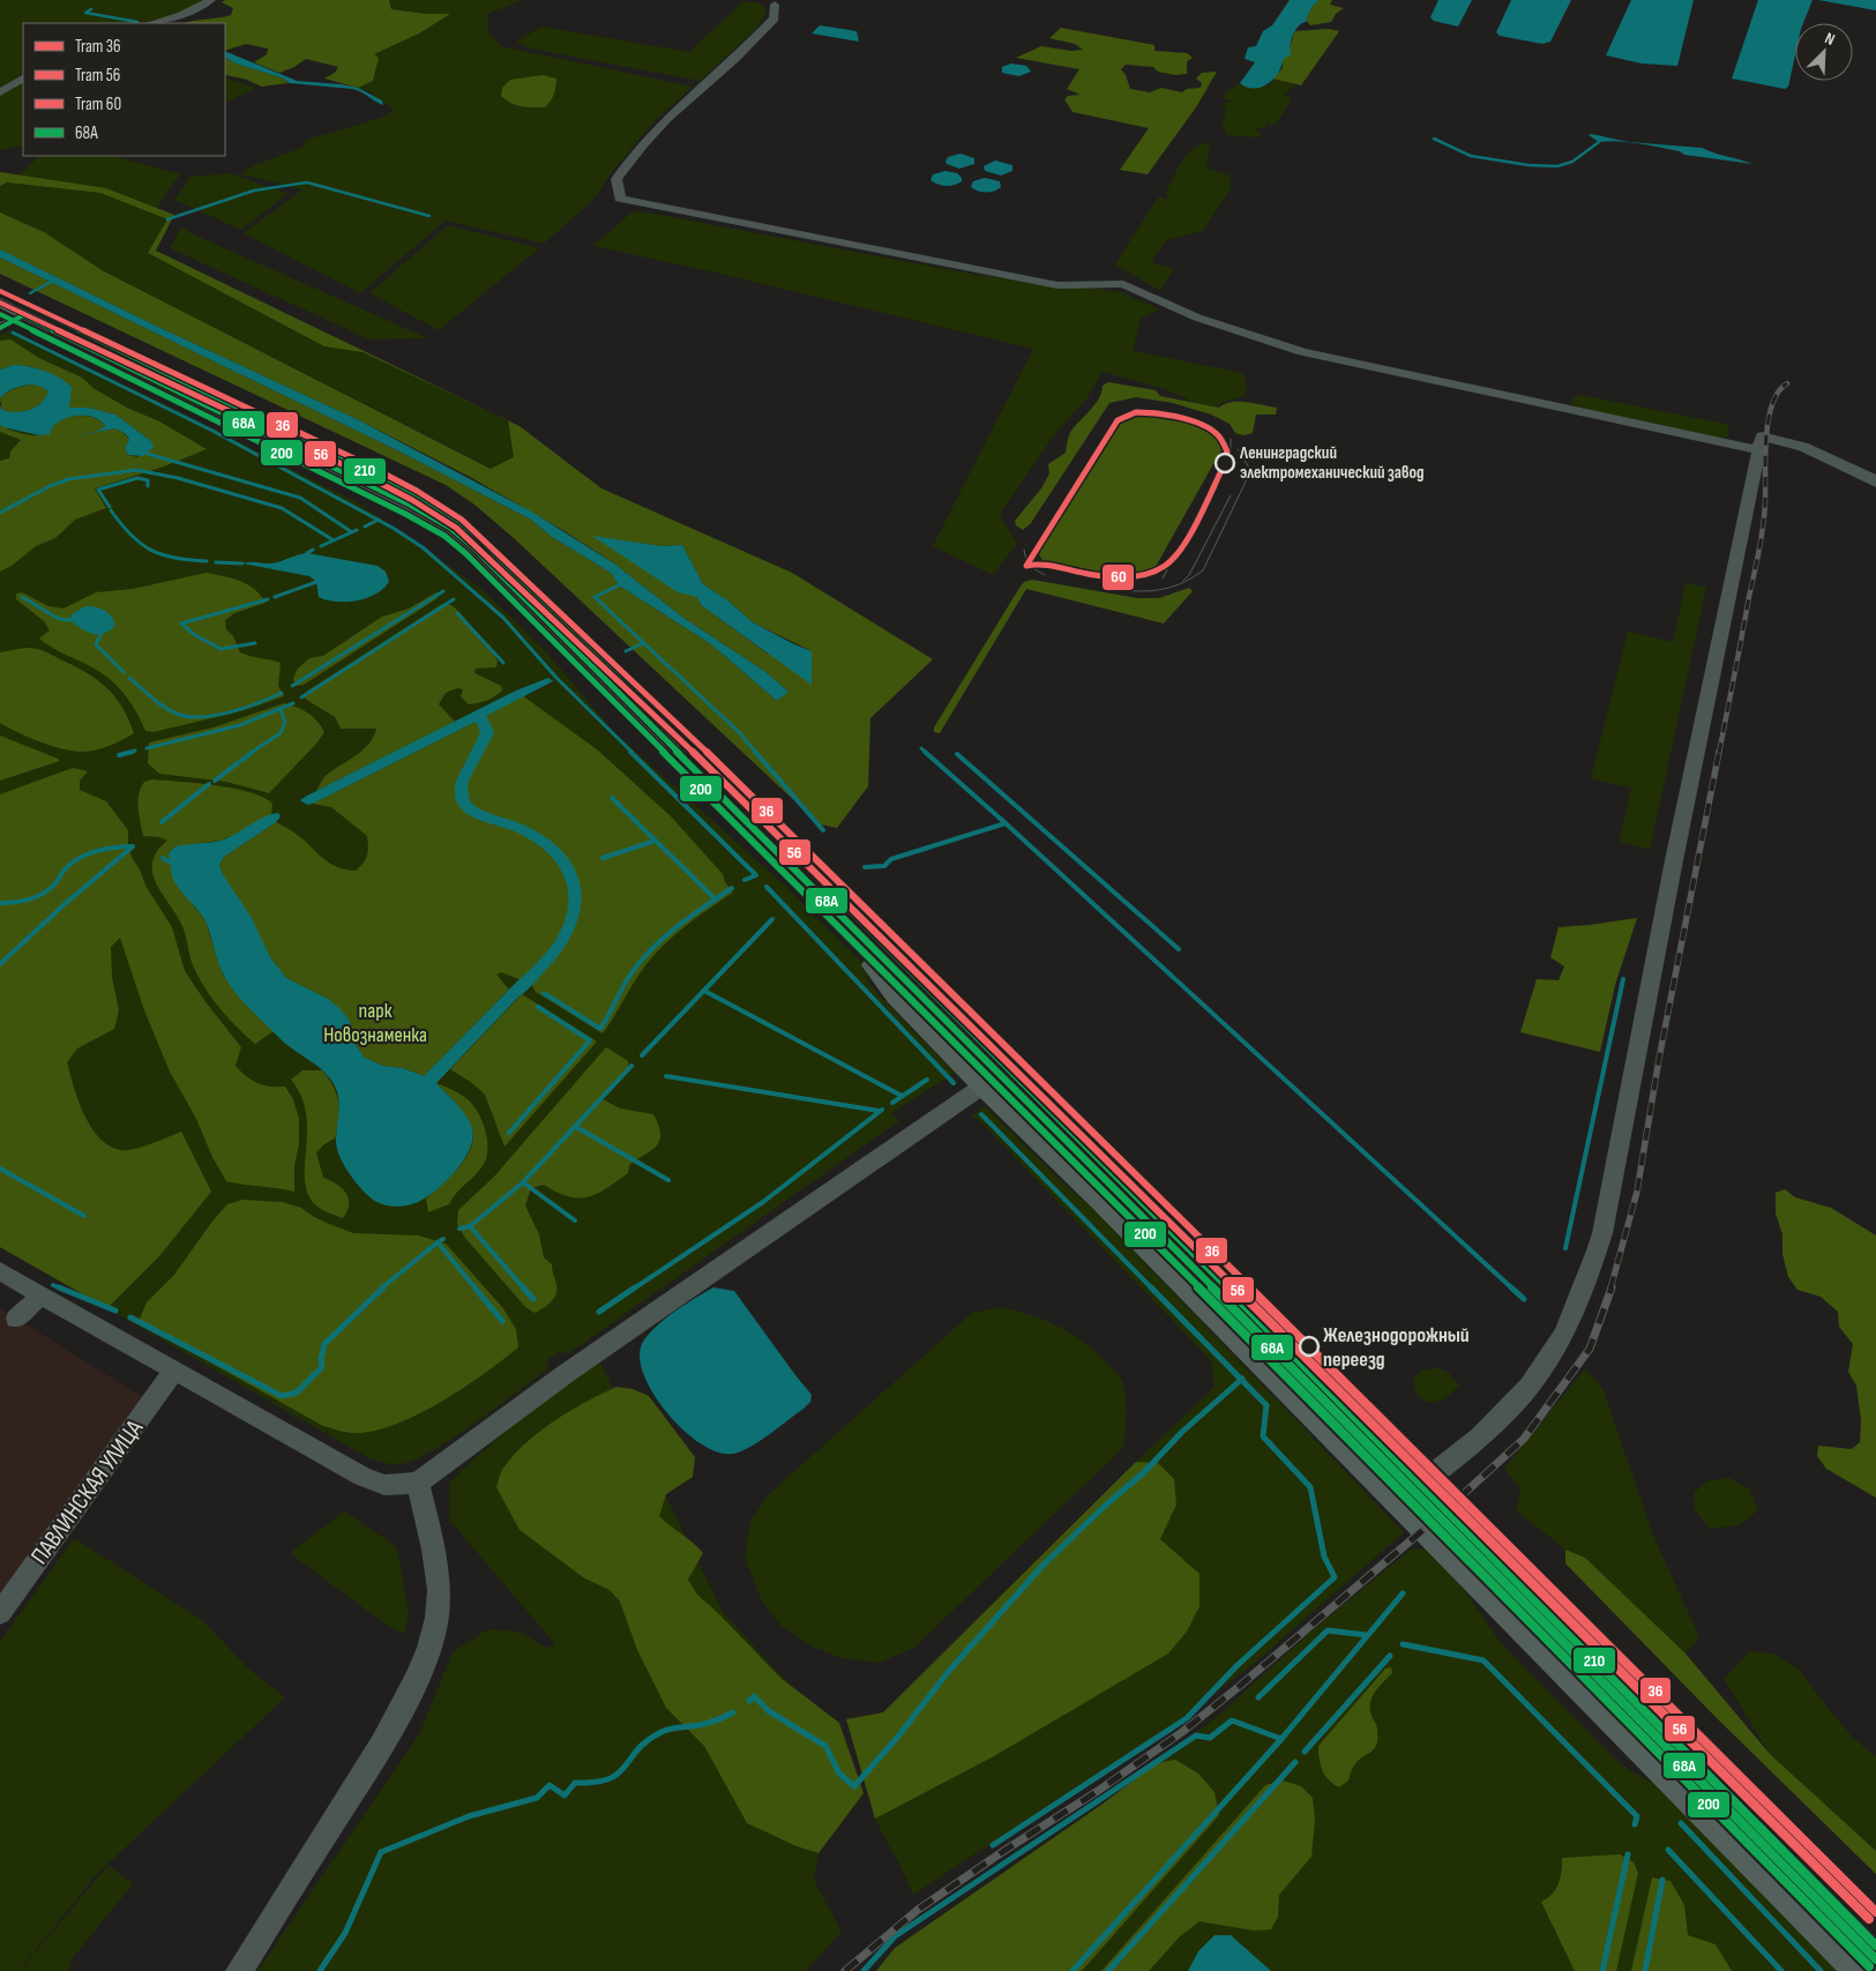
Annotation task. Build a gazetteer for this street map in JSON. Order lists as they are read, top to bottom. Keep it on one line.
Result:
{"streets":{"street":["ПАВЛИНСКАЯ УЛИЦА"]},"parks":["парк Новознаменка"],"places":["Ленинградский электромеханический завод","Железнодорожный переезд"],"lines":["tram line 36","transit line 210","tram line 56","transit line 200","transit line 68А","tram line 60"],"legend":["Tram 36","Tram 56","Tram 60","68А"],"north":"top right"}
